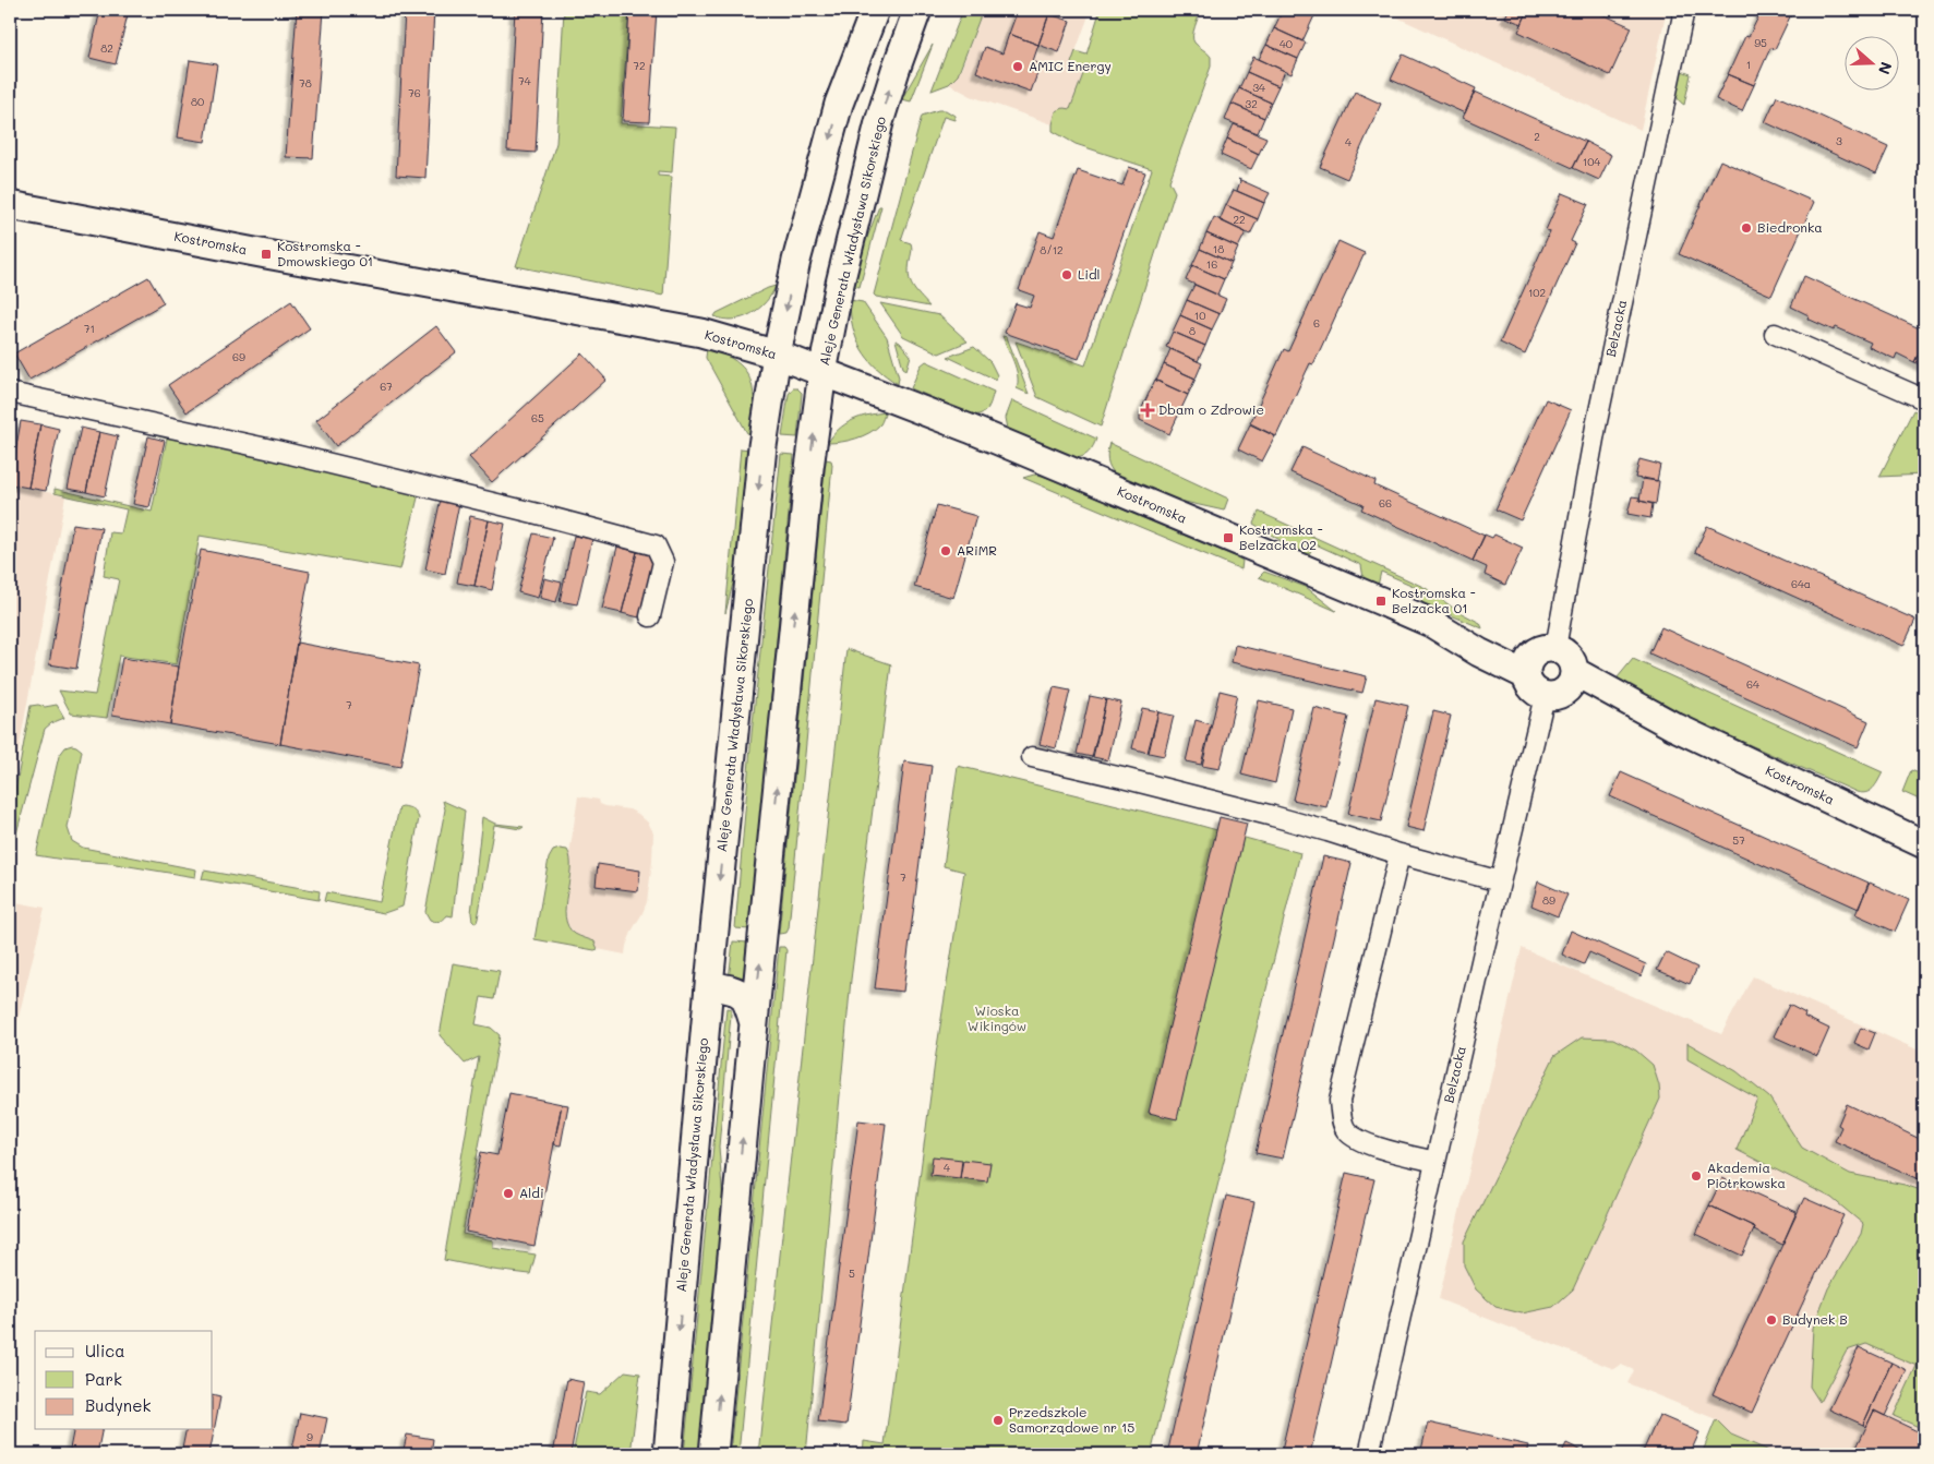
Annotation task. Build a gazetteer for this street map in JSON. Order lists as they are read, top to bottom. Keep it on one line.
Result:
{"streets":{"main road":["Aleje Generała Władysława Sikorskiego","Kostromska"],"street":["Belzacka"]},"crossings":[["Aleje Generała Władysława Sikorskiego","Kostromska"],["Kostromska","Belzacka"]],"parks":["Wioska Wikingów"],"places":{"other":["AMIC Energy","Biedronka","Lidl","ARiMR","Akademia Piotrkowska","Aldi","Budynek B","Przedszkole Samorządowe nr 15"],"transit":["Kostromska - Dmowskiego 01","Kostromska - Belzacka 02","Kostromska - Belzacka 01"],"health":["Dbam o Zdrowie"]},"house_numbers":["95","40","82","1","72","74","78","34","76","80","32","2","3","4","104","22","18","8/12","16","102","10","6","71","8","69","67","65","66","64a","64","7","57","7","89","4","5","9"],"legend":["Ulica","Park","Budynek"],"north":"right"}
